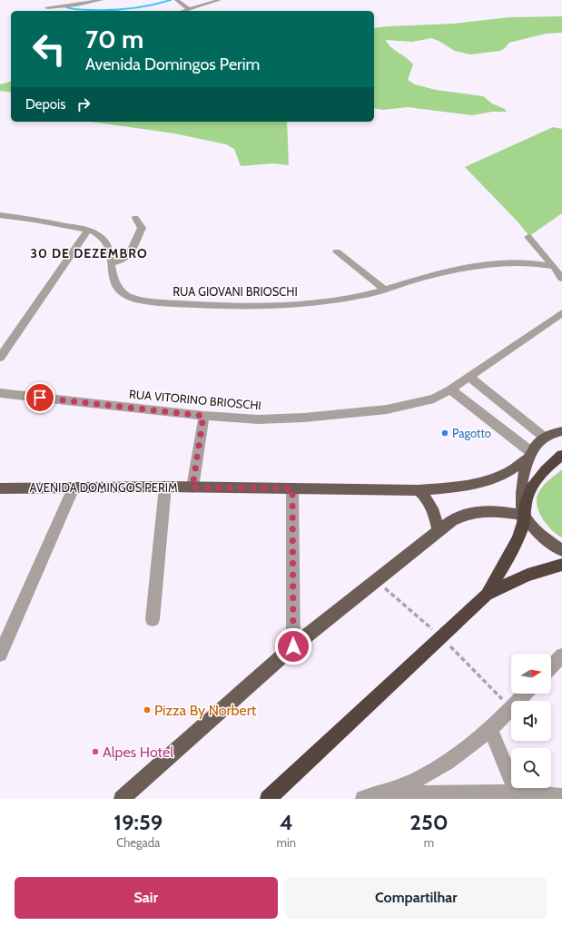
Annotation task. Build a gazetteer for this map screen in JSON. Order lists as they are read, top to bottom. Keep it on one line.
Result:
{"streets":{"main road":["AVENIDA DOMINGOS PERIM"],"street":["RUA GIOVANI BRIOSCHI","RUA VITORINO BRIOSCHI"]},"districts":["30 DE DEZEMBRO"],"places":["Pagotto","Pizza By Norbert","Alpes Hotel"],"north":"right","page":{"turn":["70 m","Avenida Domingos Perim"],"then":"Depois","eta":["19:59","Chegada","4","min","250","m"],"buttons":["Sair","Compartilhar"]}}
